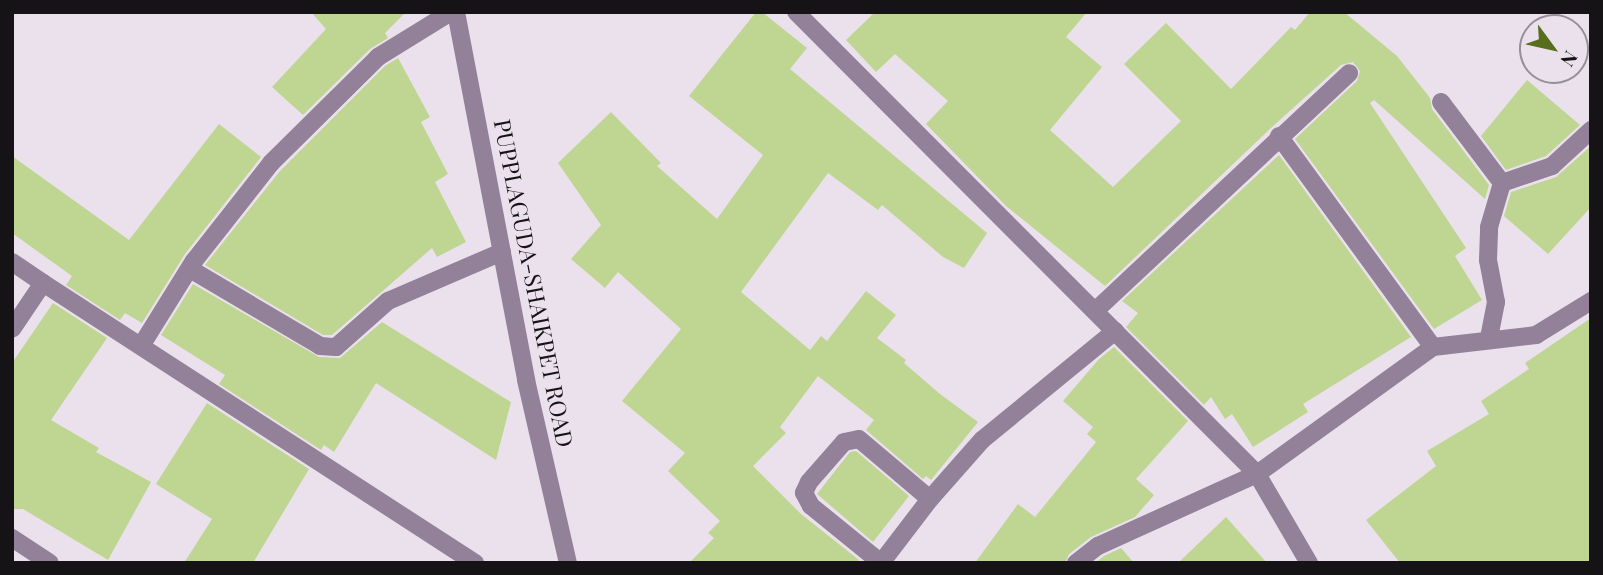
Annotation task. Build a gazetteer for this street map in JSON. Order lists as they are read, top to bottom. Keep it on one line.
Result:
{"streets":{"street":["PUPPLAGUDA-SHAIKPET ROAD"]},"north":"bottom right"}
